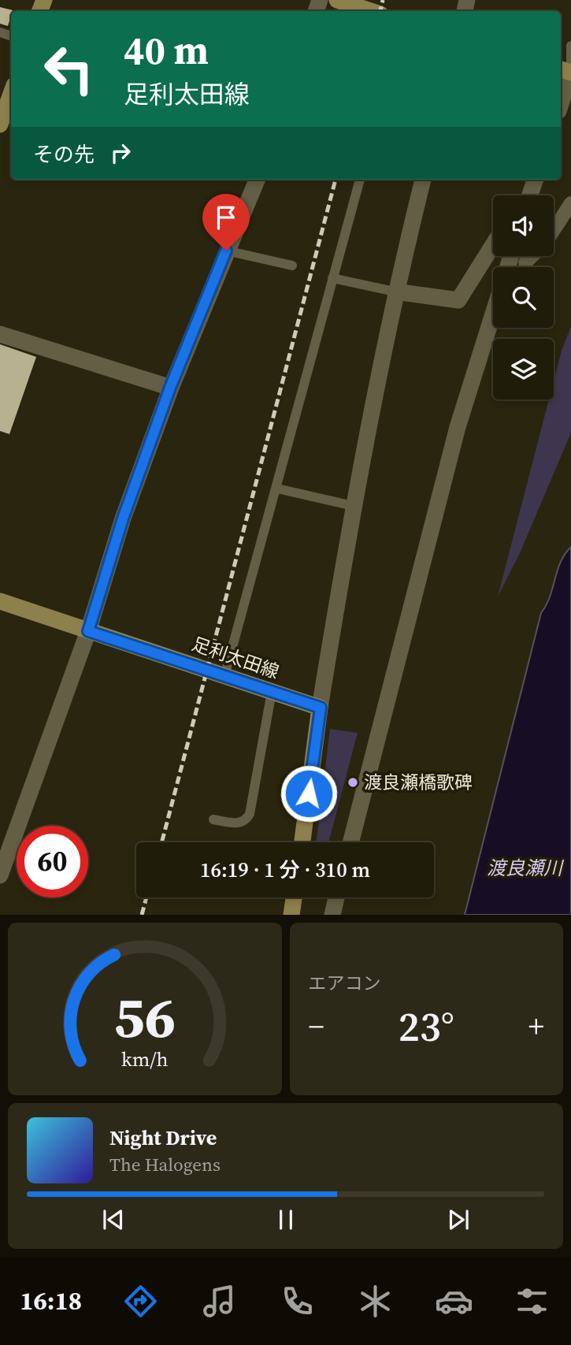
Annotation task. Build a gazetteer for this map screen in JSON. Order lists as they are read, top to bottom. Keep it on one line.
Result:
{"streets":{"main road":["足利太田線"]},"water":["渡良瀬川"],"places":["渡良瀬橋歌碑"],"page":{"turn":["40 m","足利太田線"],"then":"その先","limit":"60","trip":"16:19 · 1 分 · 310 m","tile":"エアコン","heat":["−","23°","+"],"song":["Night Drive","The Halogens"],"tabs":"16:18","gauge":["56","km/h"]}}
